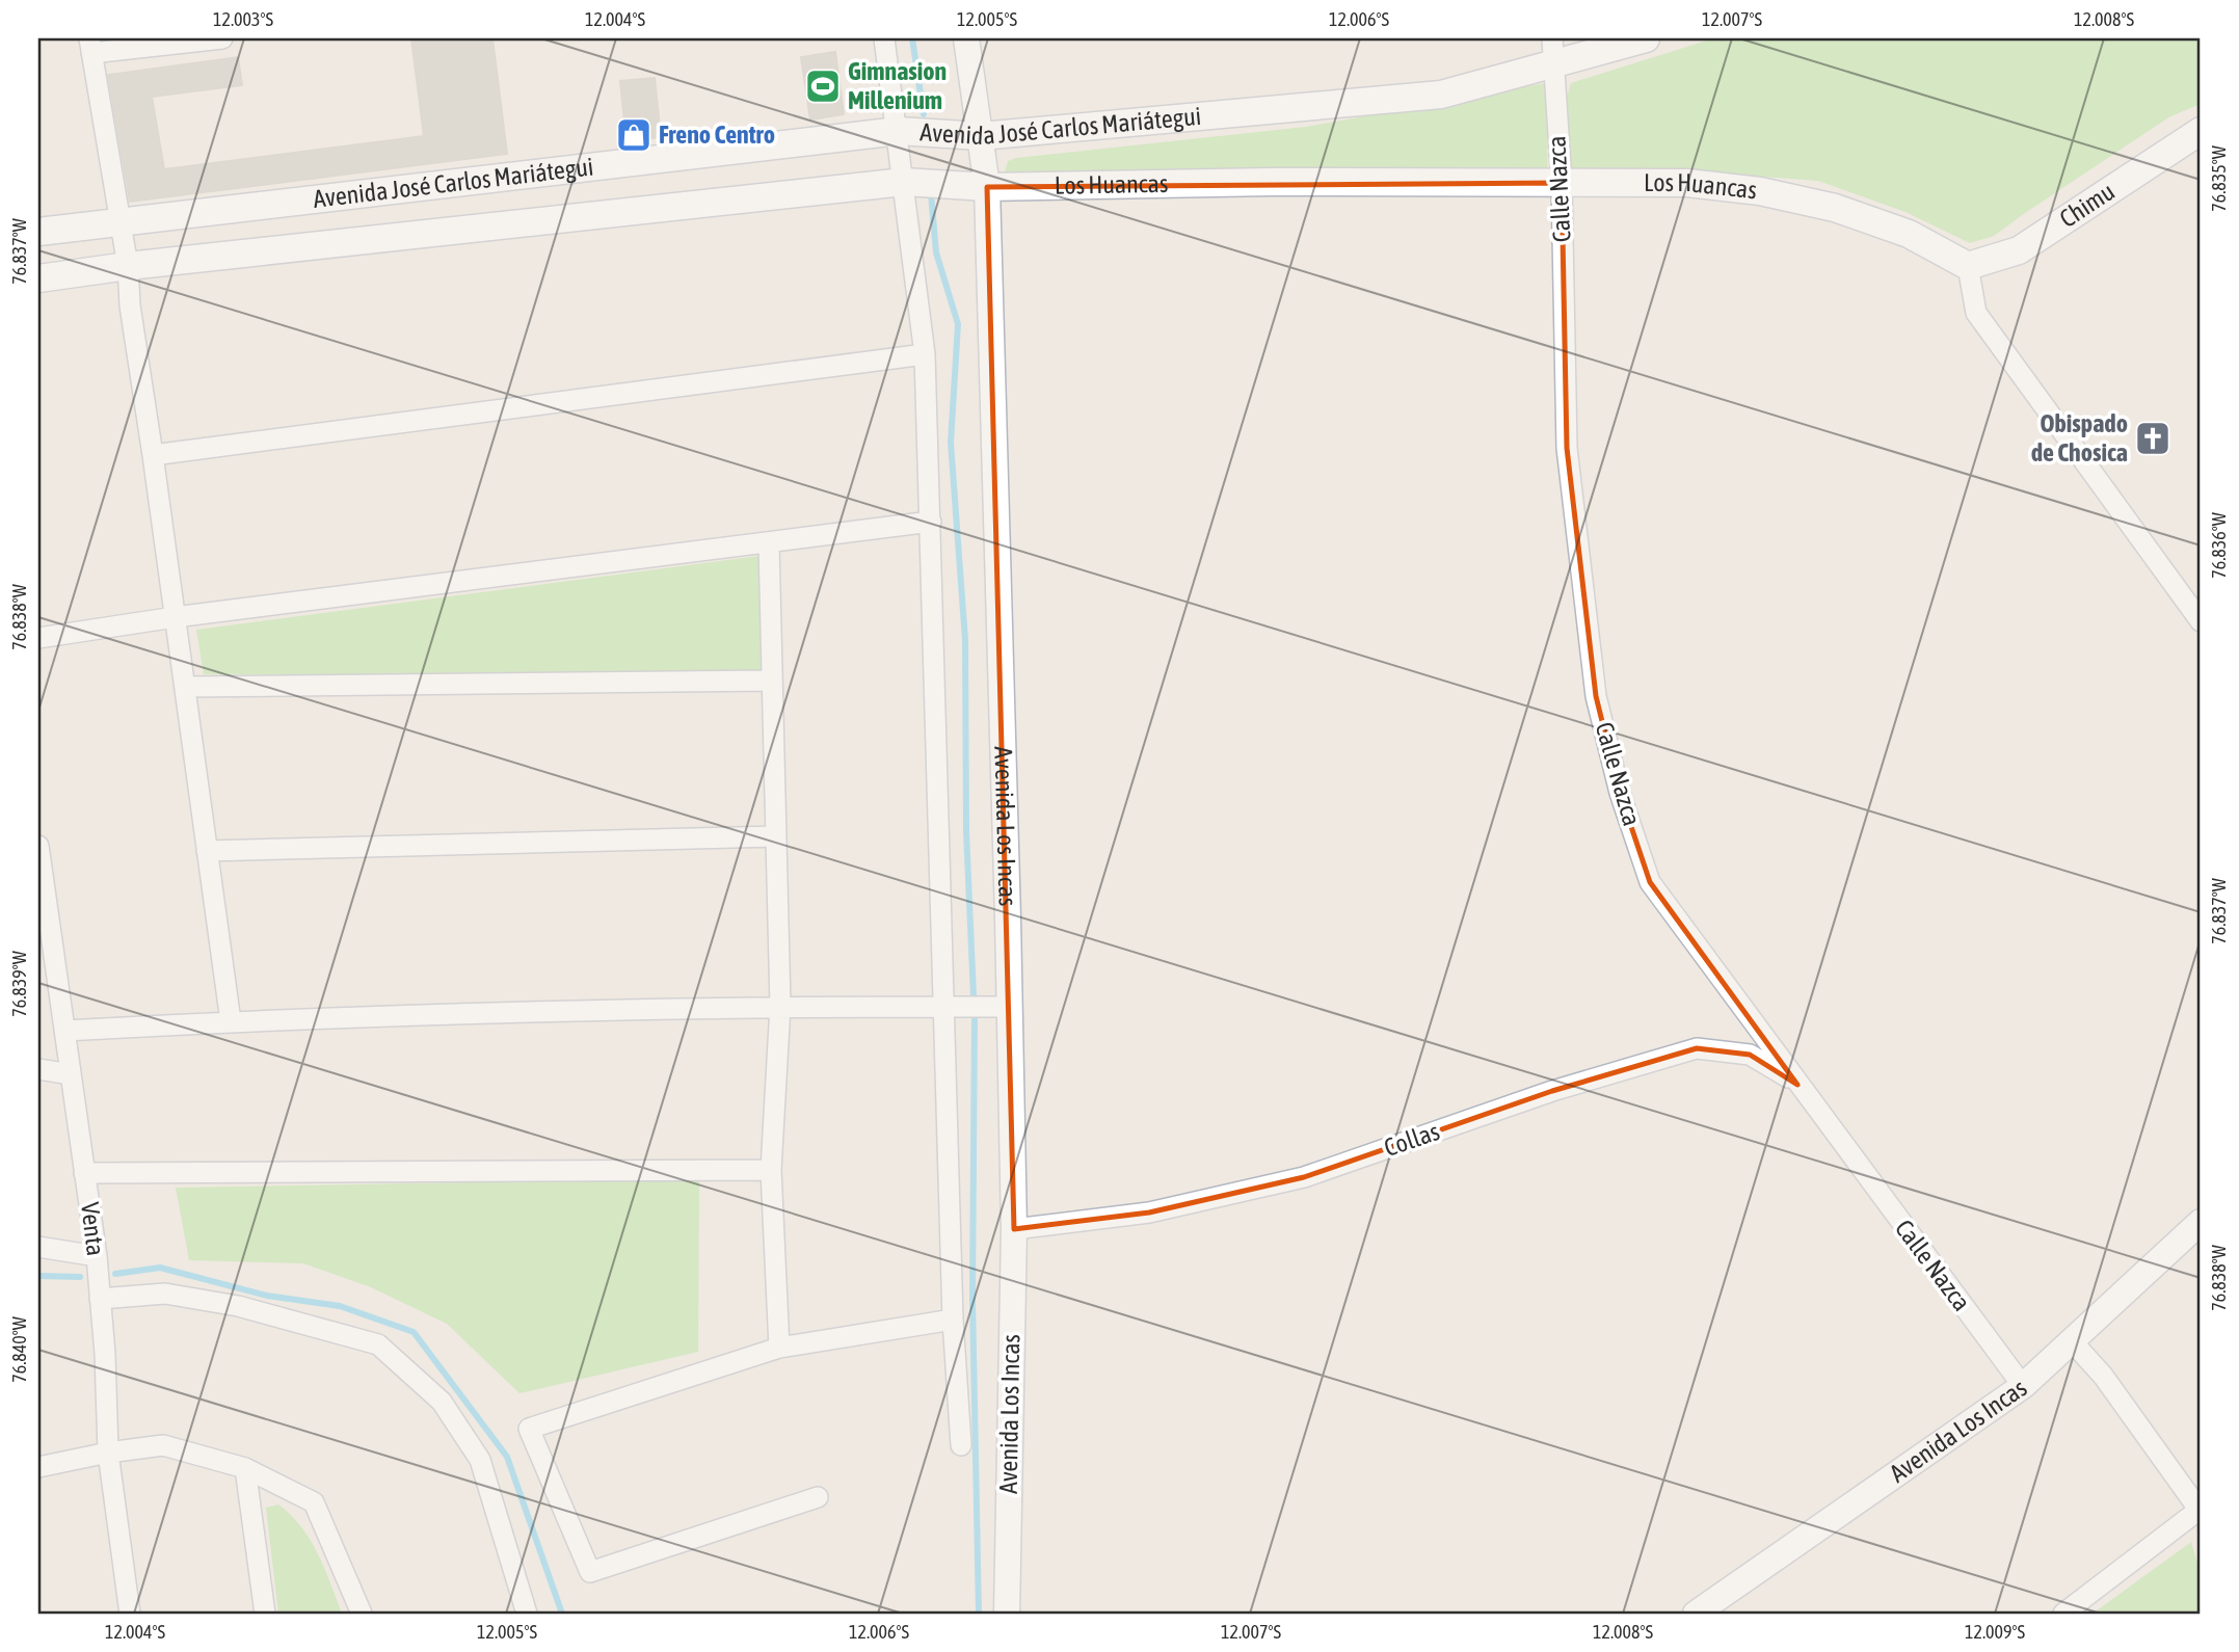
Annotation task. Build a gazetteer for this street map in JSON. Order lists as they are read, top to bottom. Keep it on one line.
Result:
{"streets":{"main road":["Avenida José Carlos Mariátegui","Los Huancas","Chimu"],"street":["Calle Nazca","Avenida Los Incas","Collas","Venta"]},"crossings":[["Avenida José Carlos Mariátegui","Los Huancas"],["Avenida José Carlos Mariátegui","Calle Nazca"],["Avenida José Carlos Mariátegui","Avenida Los Incas"],["Los Huancas","Calle Nazca"],["Los Huancas","Chimu"],["Los Huancas","Avenida Los Incas"],["Calle Nazca","Avenida Los Incas"],["Calle Nazca","Collas"],["Avenida Los Incas","Collas"]],"places":{"sports":["Gimnasion Millenium"],"shop":["Freno Centro"],"church":["Obispado de Chosica"]},"coordinates":["12.003°S","12.004°S","12.005°S","12.006°S","12.007°S","12.008°S","76.835°W","76.837°W","76.836°W","76.838°W","76.839°W","76.840°W","12.009°S"]}
